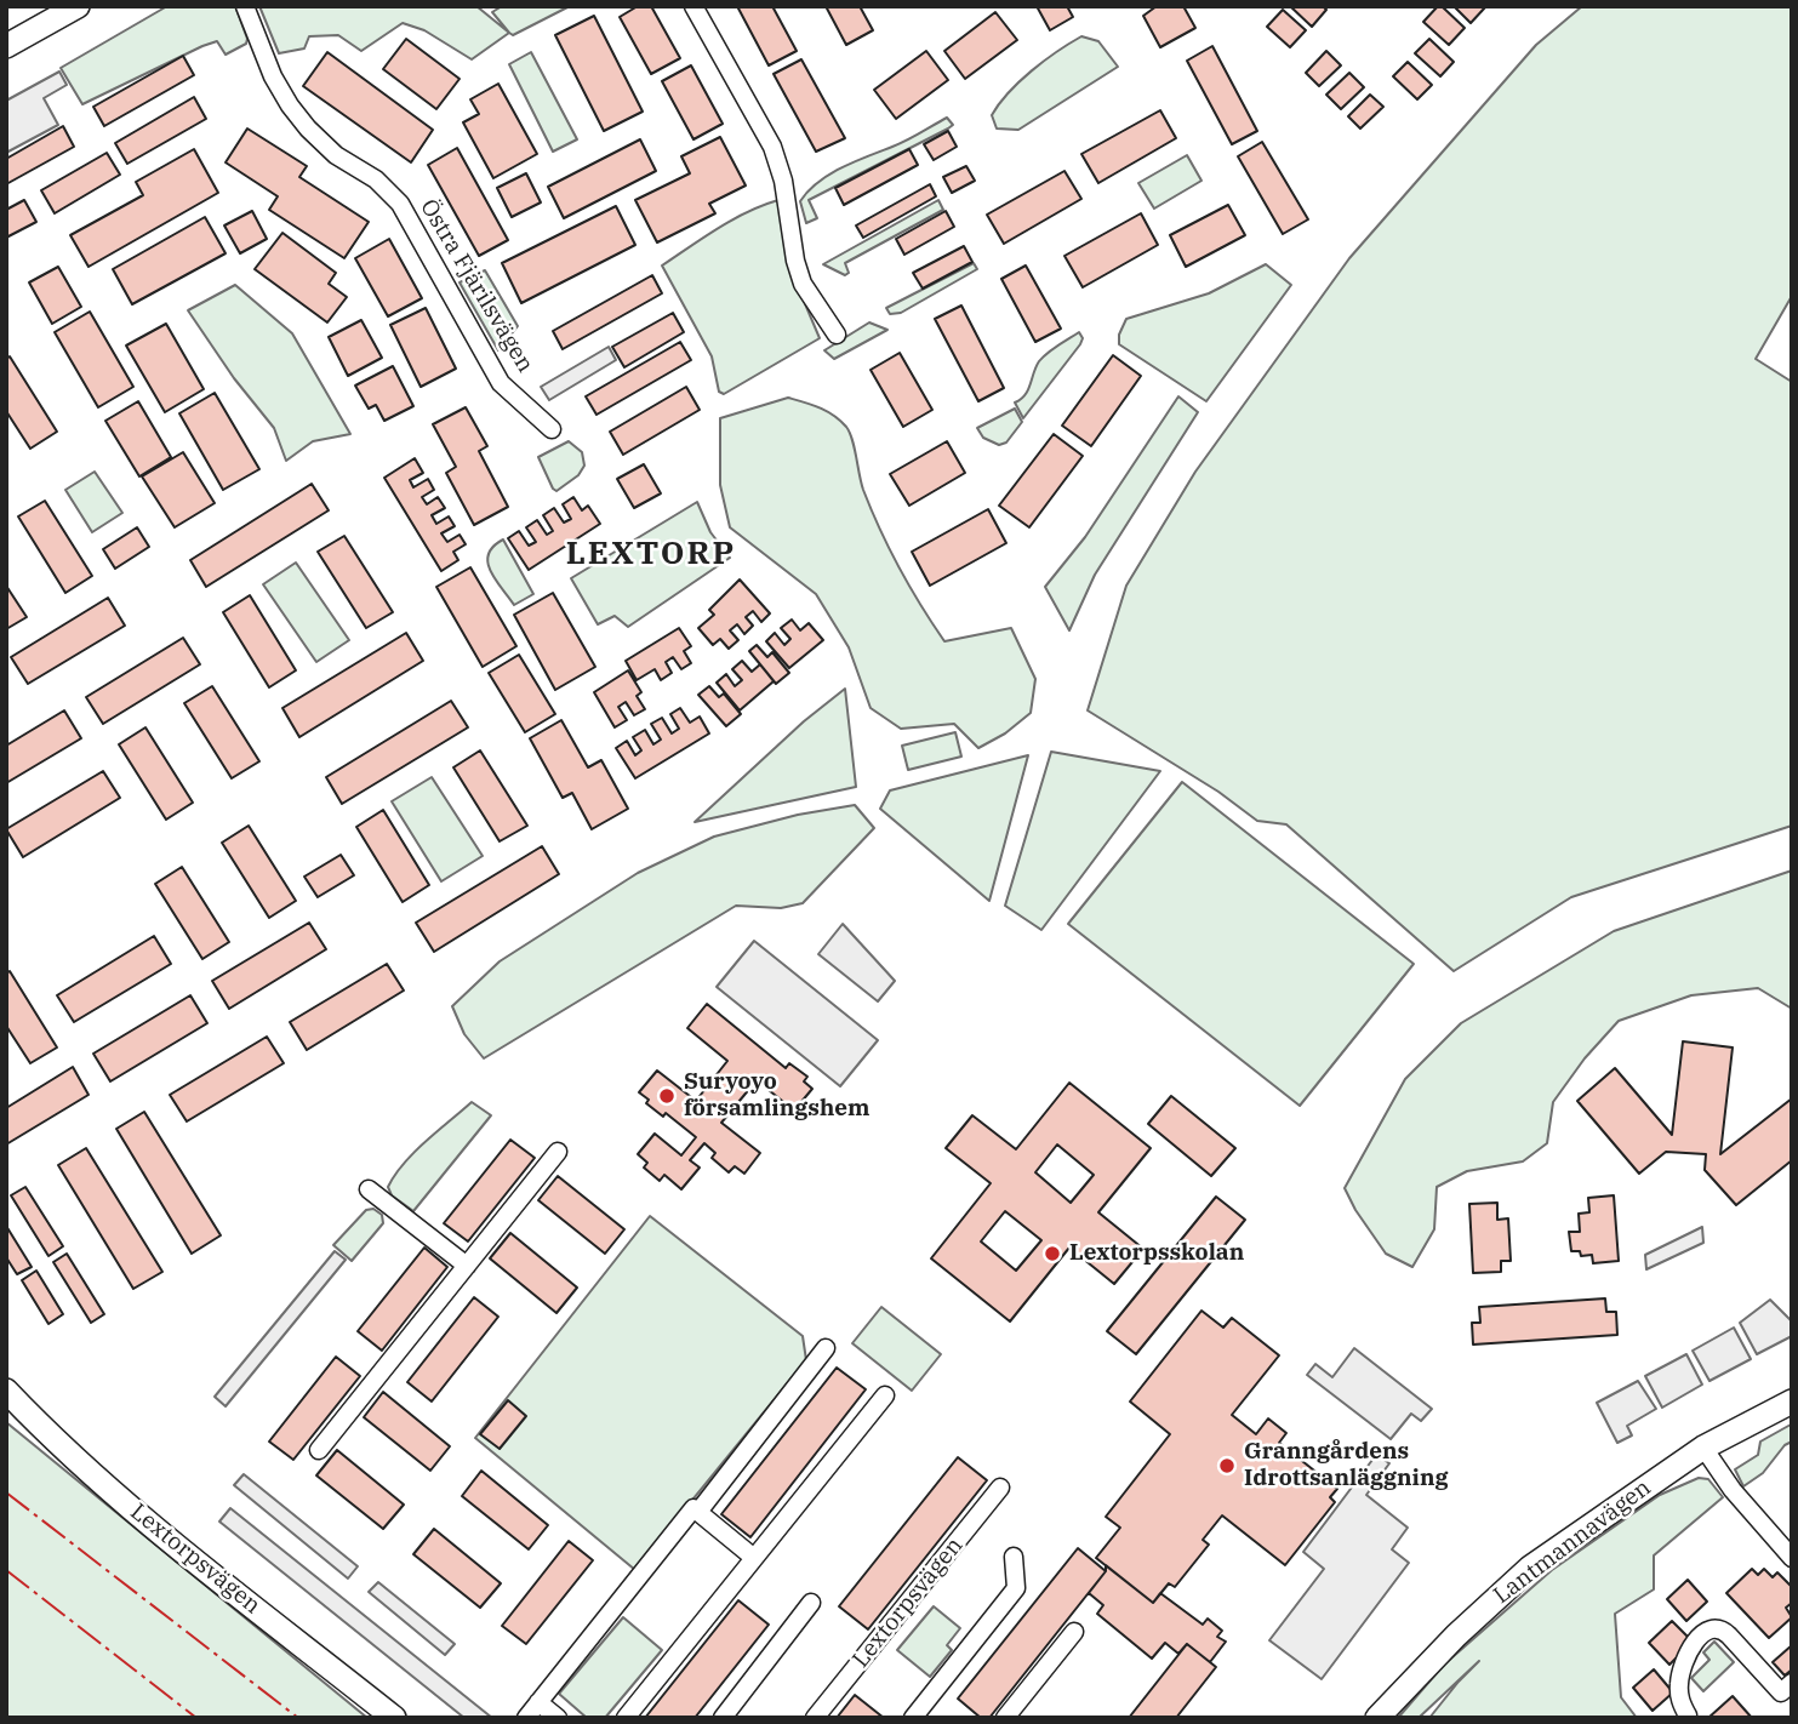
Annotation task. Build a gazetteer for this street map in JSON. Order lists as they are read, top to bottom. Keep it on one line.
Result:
{"streets":{"street":["Östra Fjärilsvägen","Lantmannavägen","Lextorpsvägen"]},"districts":["LEXTORP"],"places":["Suryoyo församlingshem","Lextorpsskolan","Granngårdens Idrottsanläggning"]}
